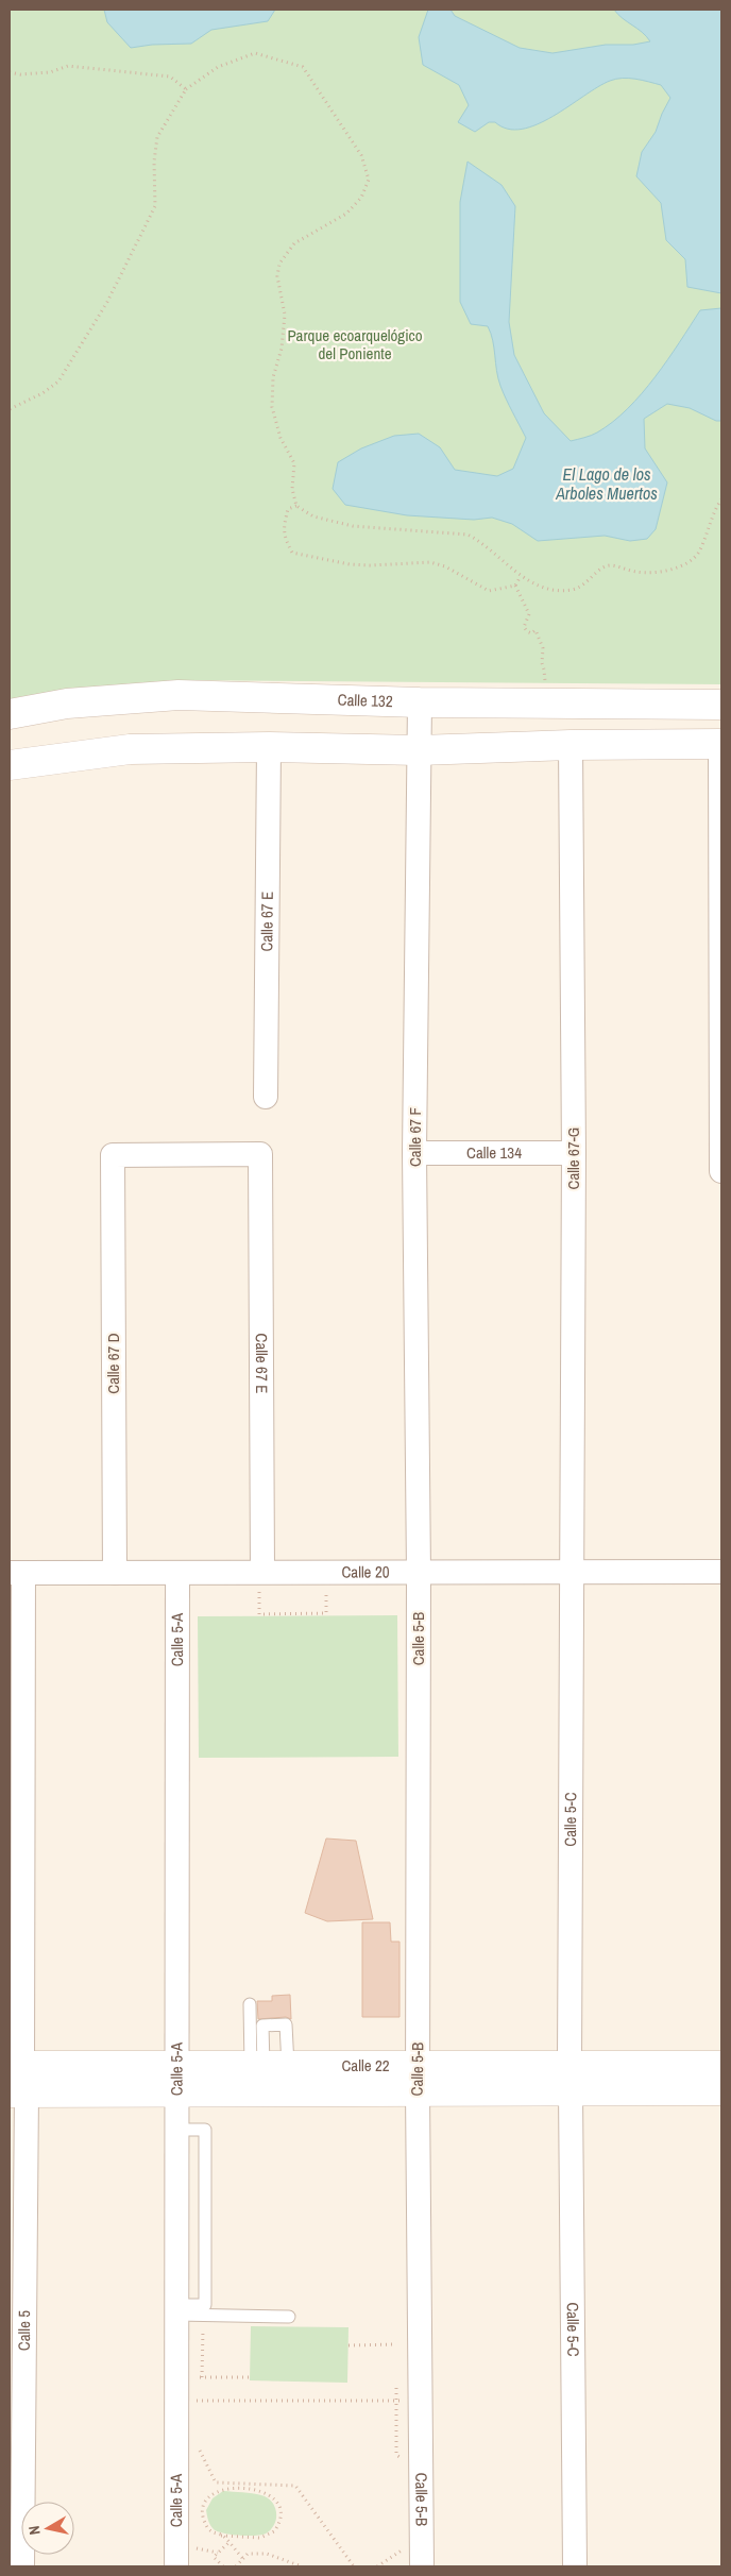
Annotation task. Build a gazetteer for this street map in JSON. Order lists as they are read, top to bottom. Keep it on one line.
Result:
{"streets":{"street":["Calle 132","Calle 67 E","Calle 67 F","Calle 134","Calle 67-G","Calle 67 D","Calle 20","Calle 5-B","Calle 5-A","Calle 5-C","Calle 22","Calle 5"]},"crossings":[["Calle 132","Calle 67 F"],["Calle 67 E","Calle 67 D"],["Calle 67 E","Calle 20"],["Calle 67 F","Calle 134"],["Calle 67 F","Calle 20"],["Calle 67 F","Calle 5-B"],["Calle 134","Calle 67-G"],["Calle 67-G","Calle 20"],["Calle 67-G","Calle 5-C"],["Calle 67 D","Calle 20"],["Calle 20","Calle 5-B"],["Calle 20","Calle 5-A"],["Calle 20","Calle 5-C"],["Calle 20","Calle 5"],["Calle 5-B","Calle 22"],["Calle 5-A","Calle 22"],["Calle 5-C","Calle 22"],["Calle 22","Calle 5"]],"water":["El Lago de los Arboles Muertos"],"parks":["Parque ecoarquelógico del Poniente"],"north":"left"}
